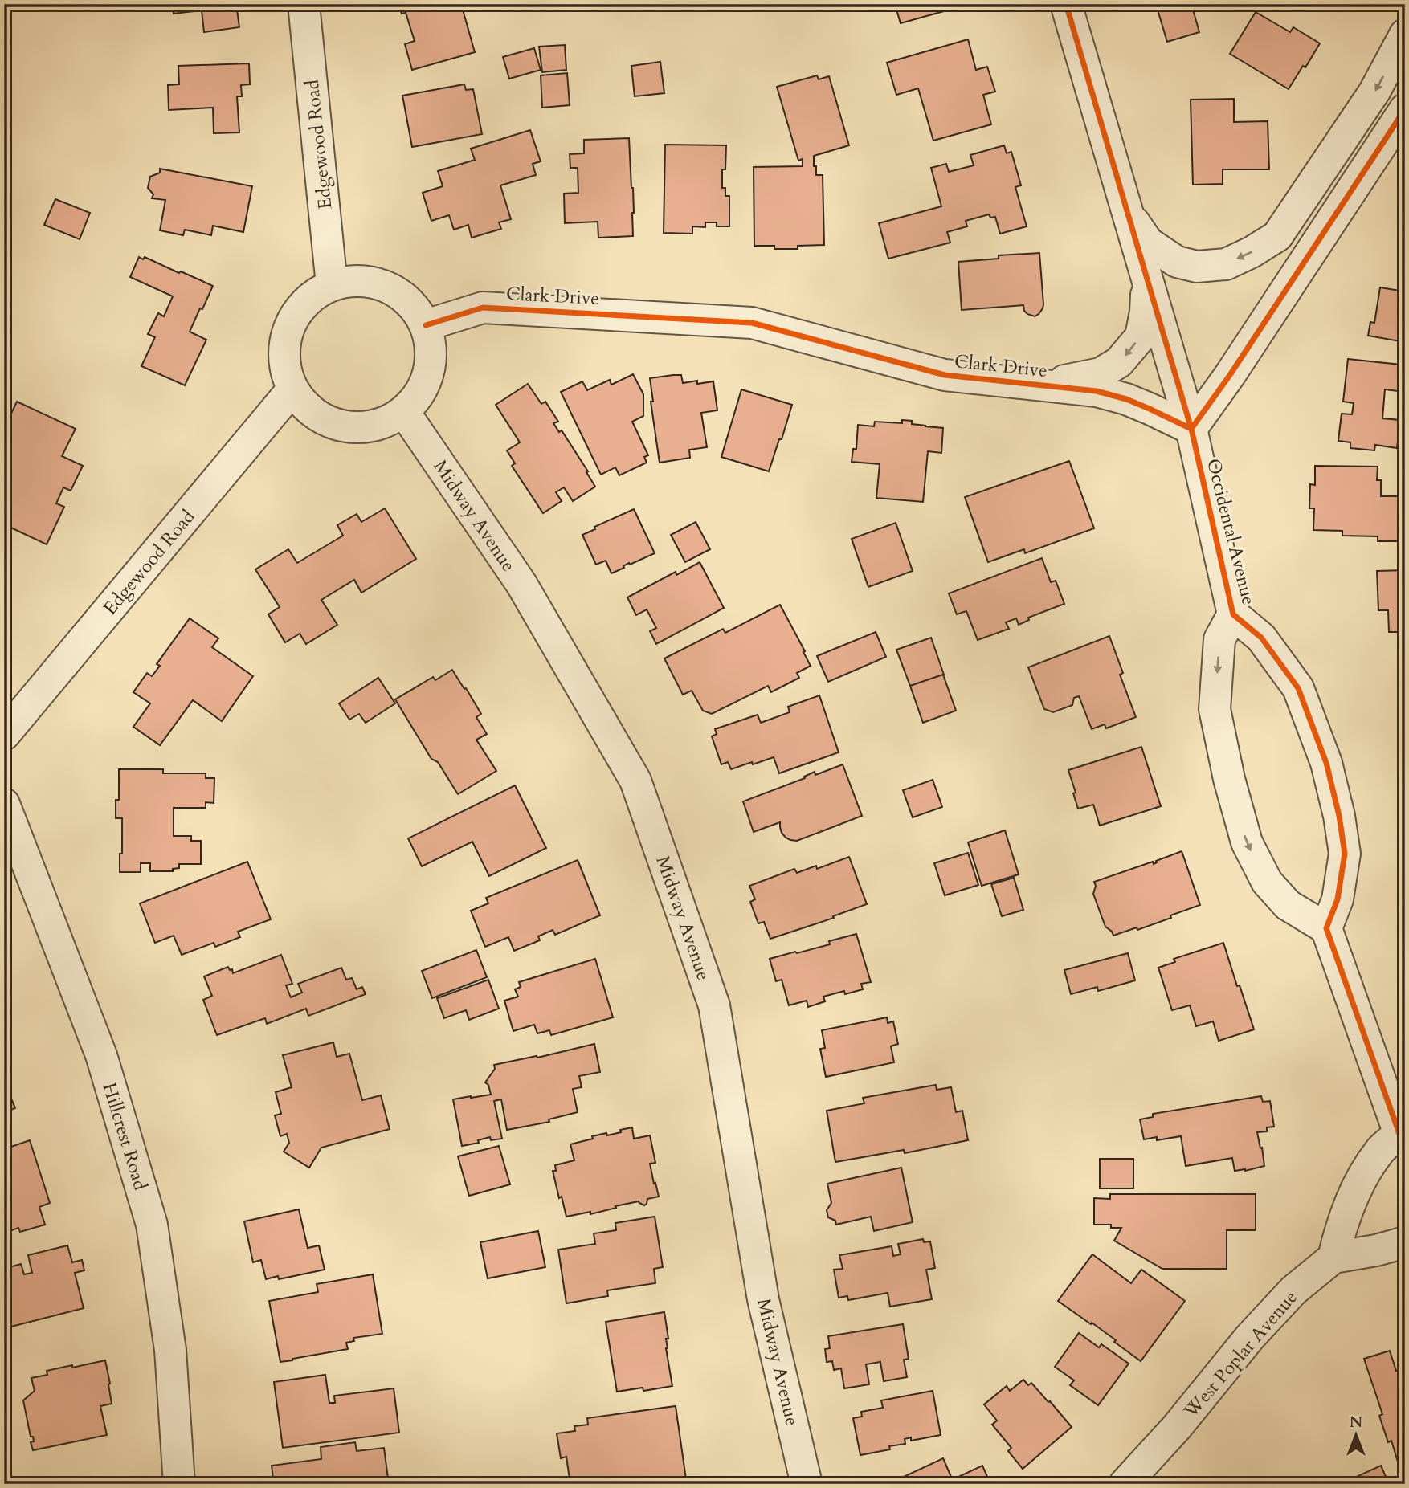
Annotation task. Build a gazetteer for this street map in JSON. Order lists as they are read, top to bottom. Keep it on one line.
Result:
{"streets":{"street":["Edgewood Road","Clark Drive","Midway Avenue","Occidental Avenue","Hillcrest Road","West Poplar Avenue"]},"crossings":[["Edgewood Road","Clark Drive"],["Edgewood Road","Midway Avenue"],["Clark Drive","Midway Avenue"],["Clark Drive","Occidental Avenue"]],"north":"top"}
